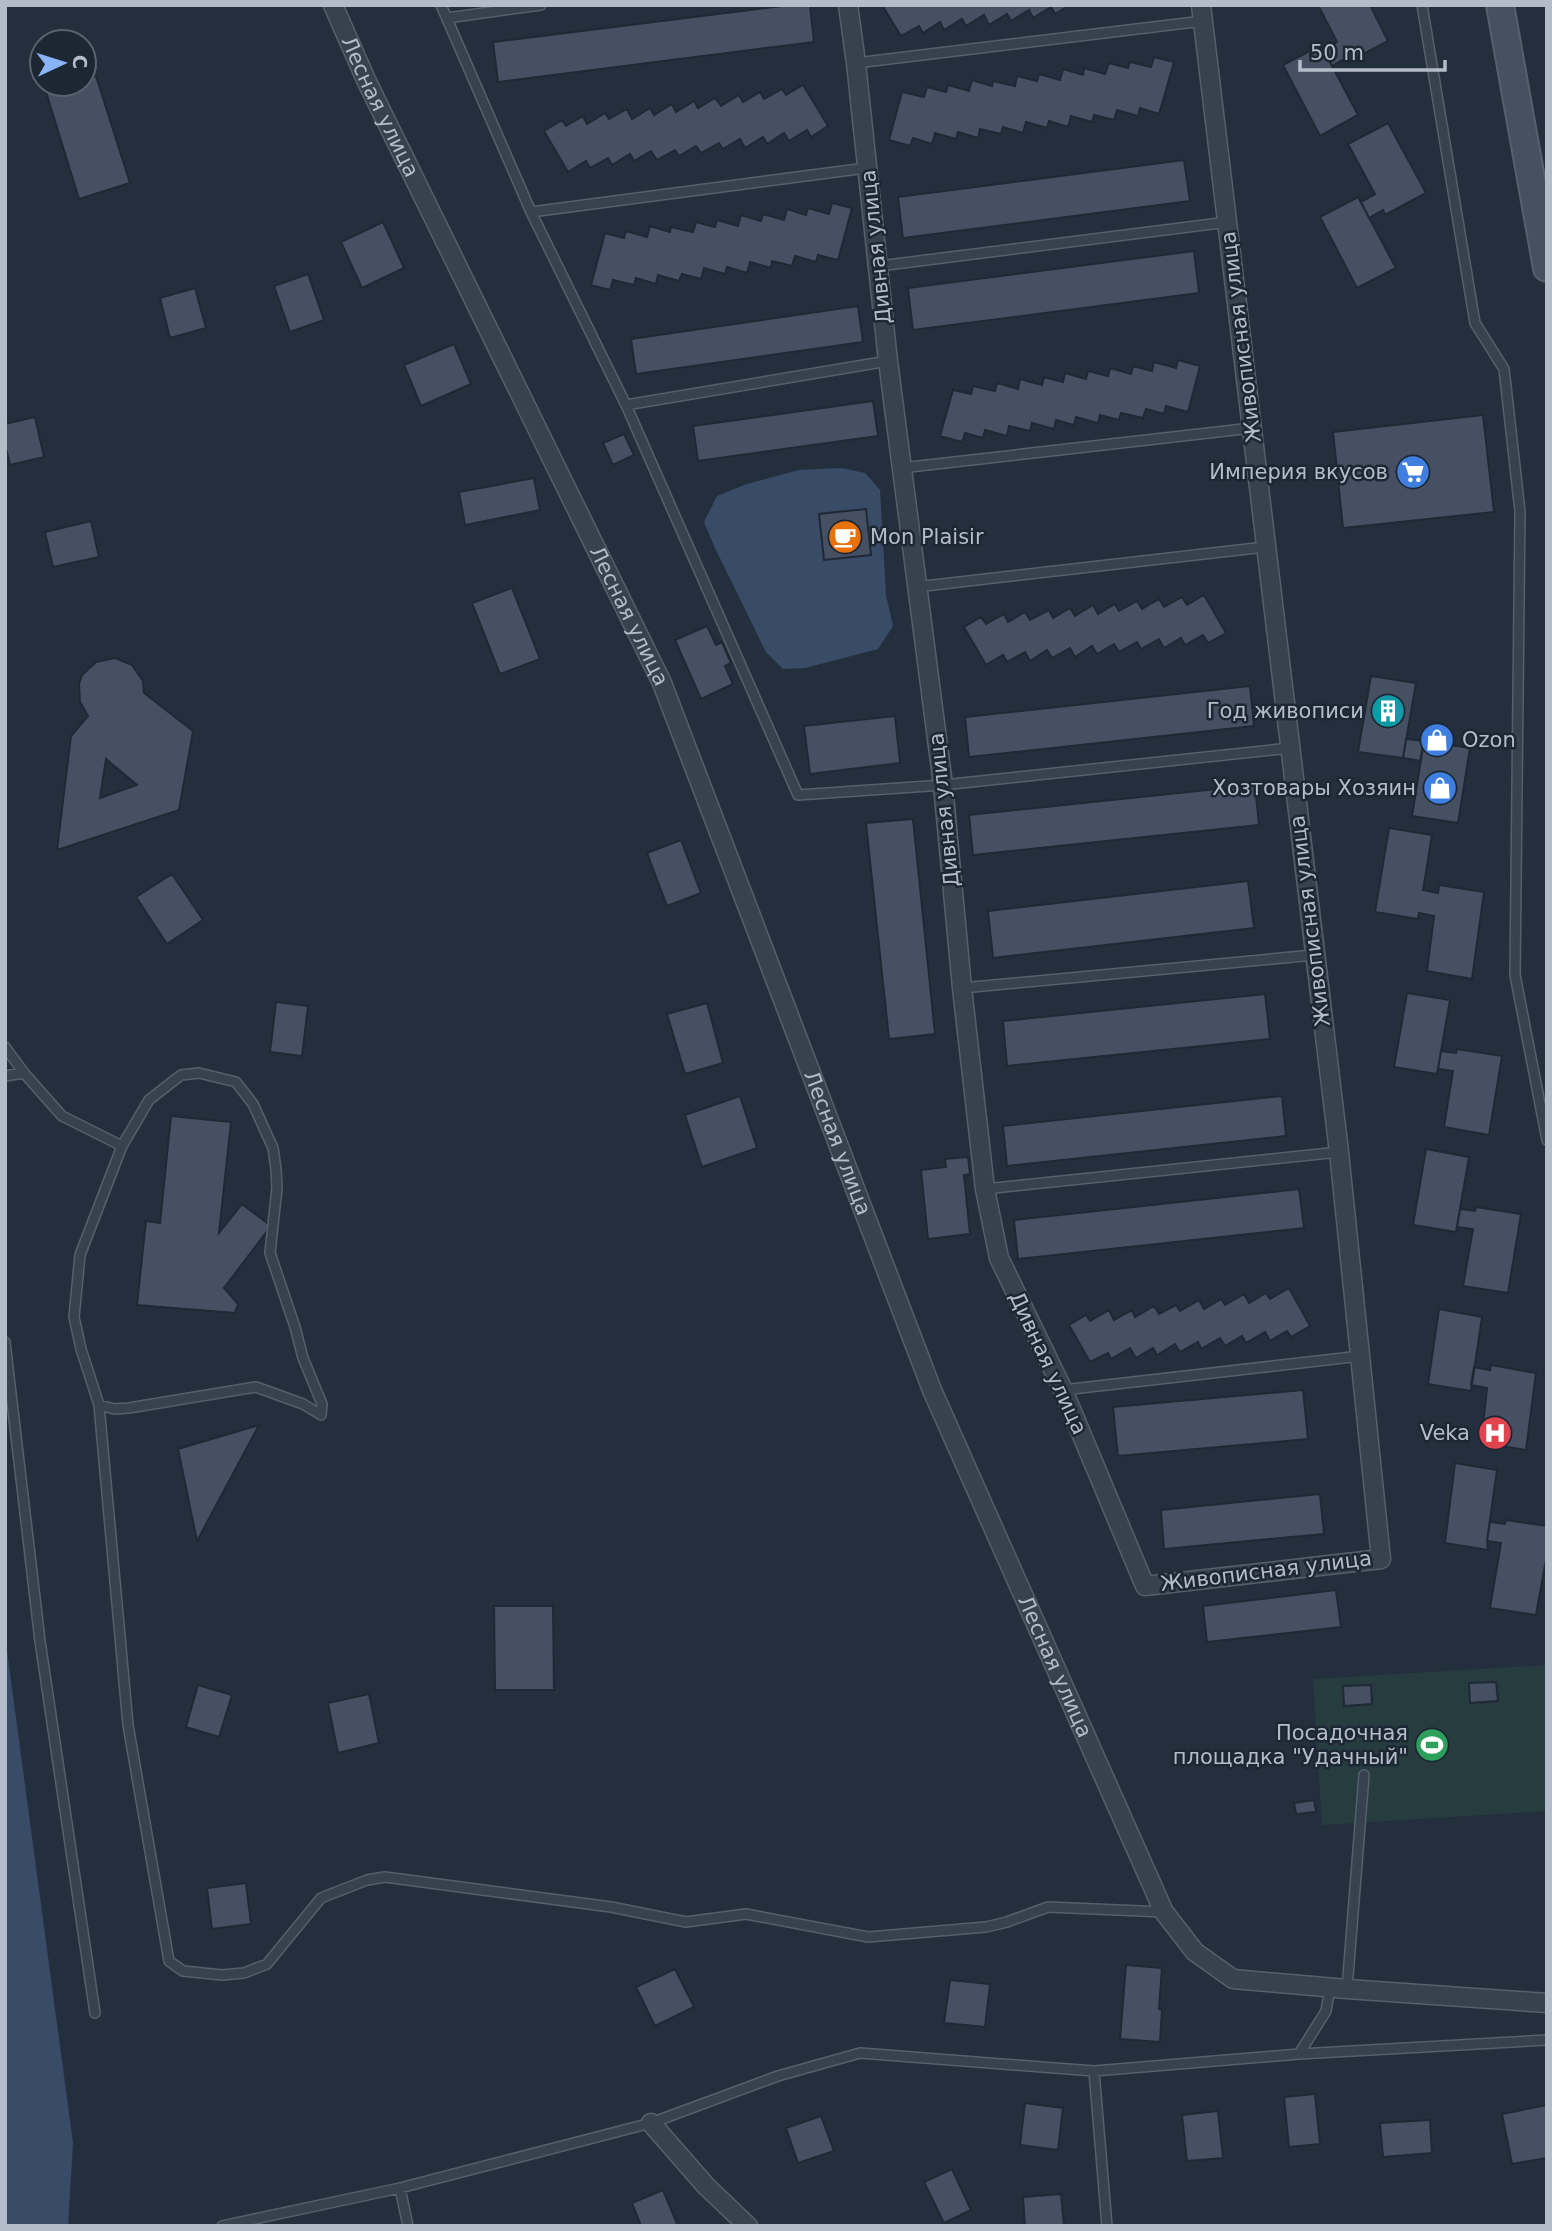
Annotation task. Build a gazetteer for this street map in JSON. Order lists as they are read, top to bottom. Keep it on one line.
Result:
{"streets":{"street":["Лесная улица","Дивная улица","Живописная улица"]},"crossings":[["Дивная улица","Живописная улица"]],"places":{"supermarket":["Империя вкусов"],"cafe":["Mon Plaisir"],"building":["Год живописи"],"shop":["Ozon","Хозтовары Хозяин"],"hospital":["Veka"],"sports":["Посадочная площадка \"Удачный\""]},"scale_bar":"50 m","north":"right"}
